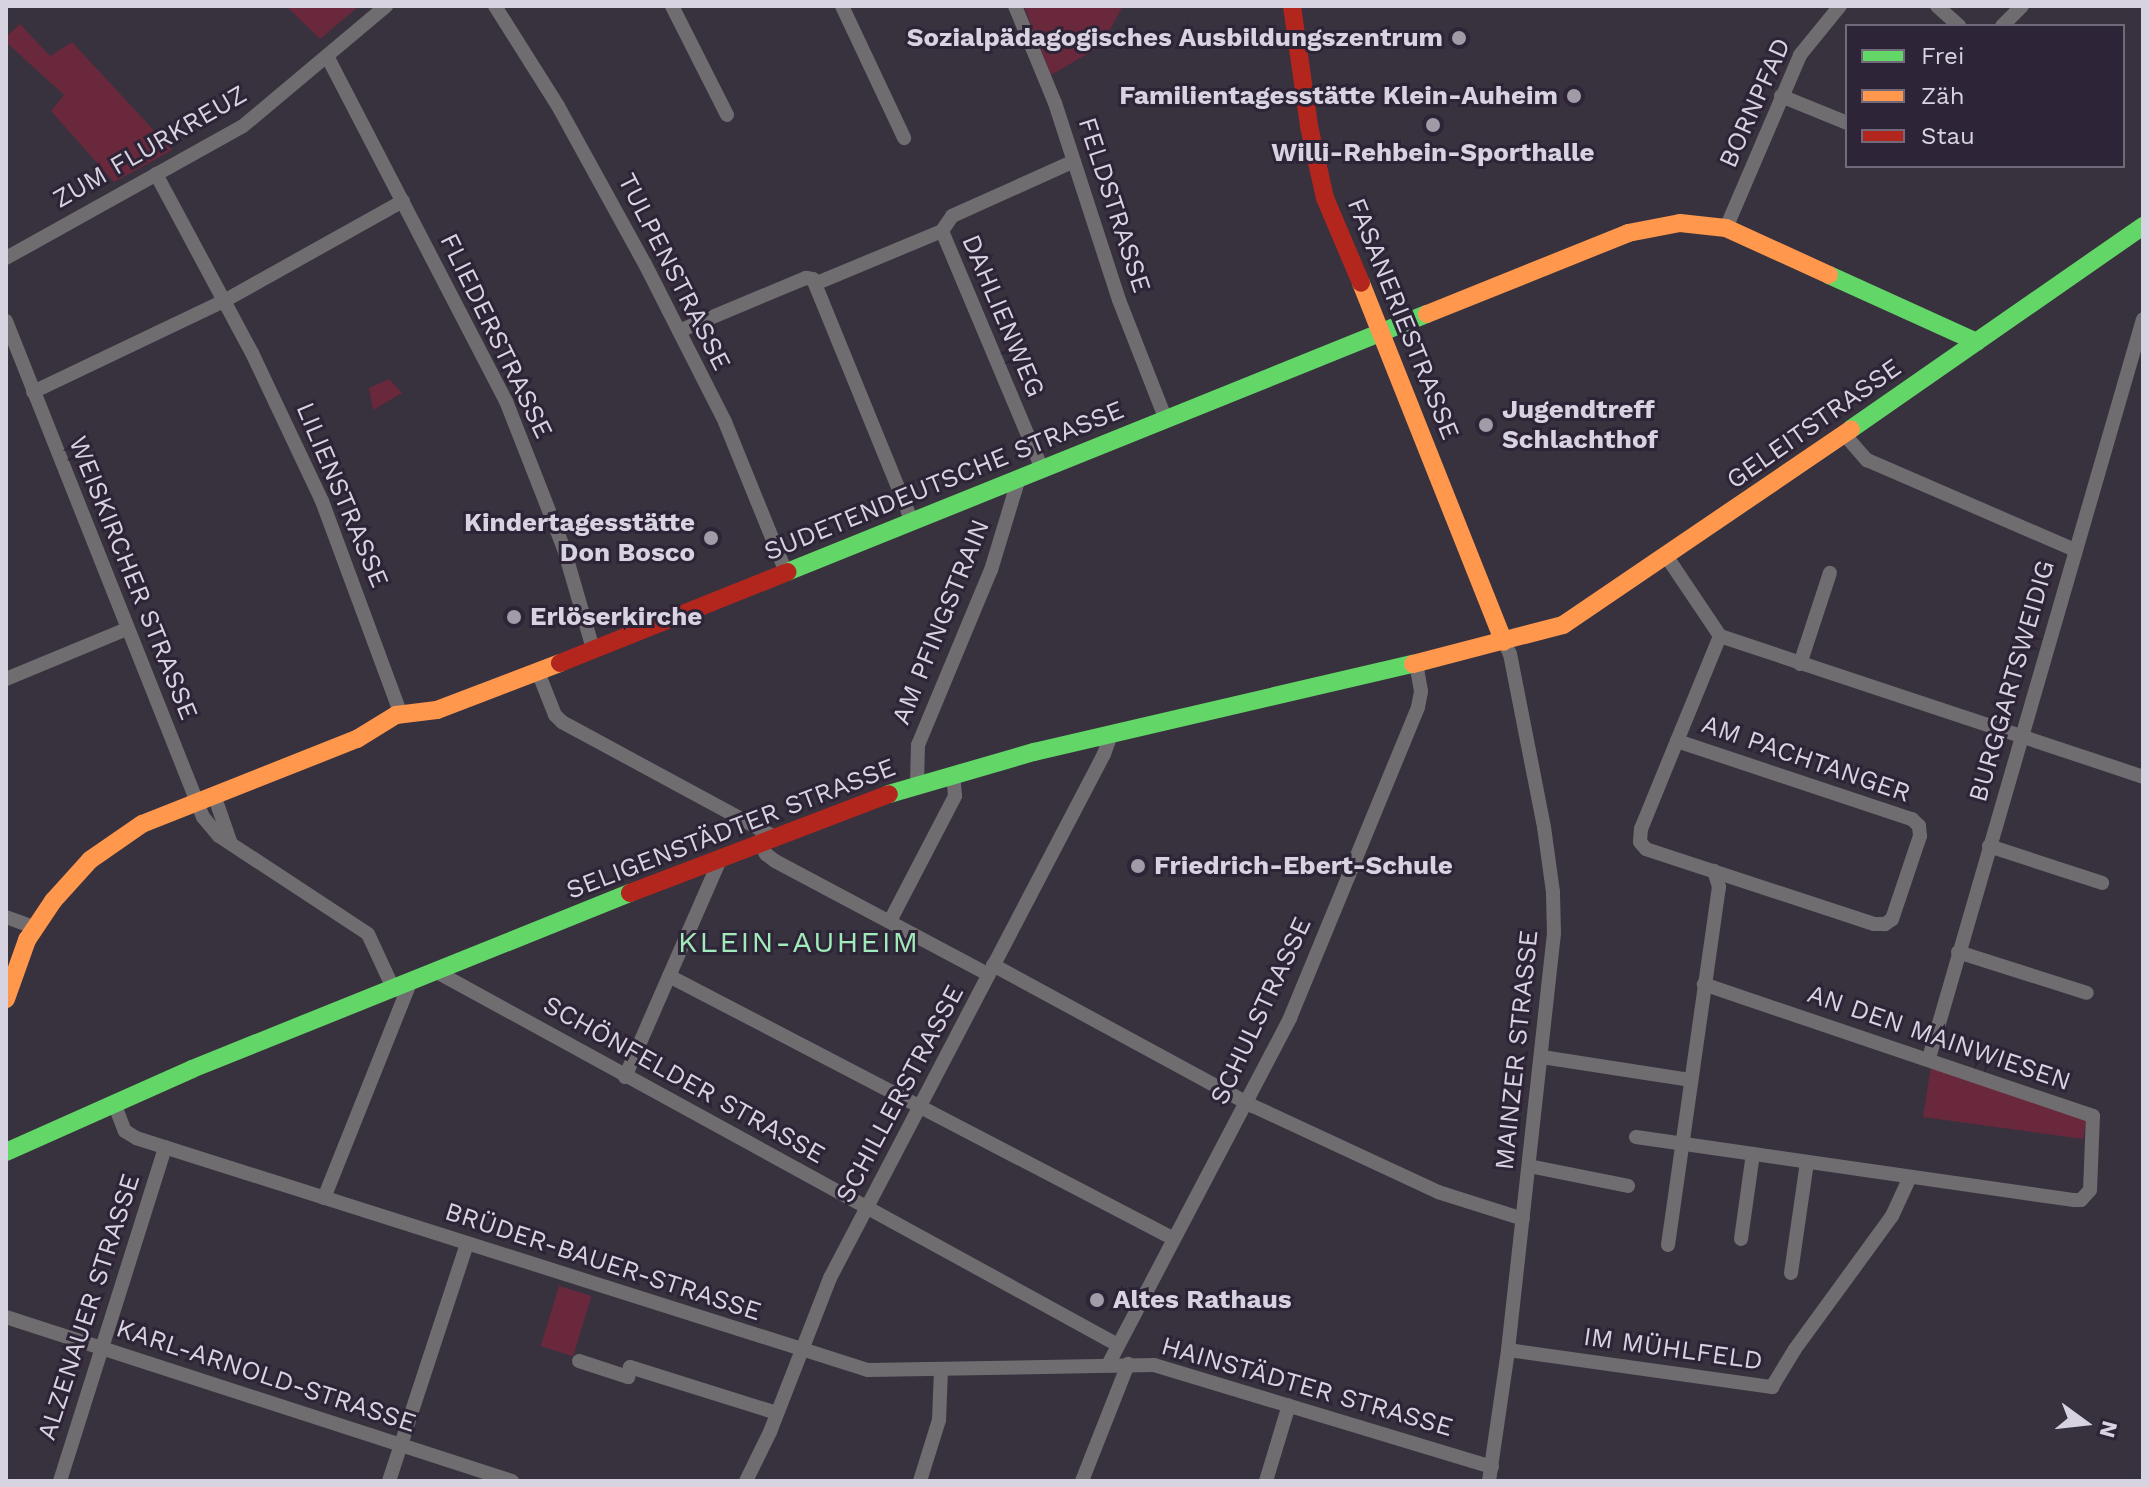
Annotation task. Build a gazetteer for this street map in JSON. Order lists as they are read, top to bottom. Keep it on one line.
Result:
{"streets":{"street":["BORNPFAD","ZUM FLURKREUZ","FELDSTRASSE","TULPENSTRASSE","DAHLIENWEG","FASANERIESTRASSE","FLIEDERSTRASSE","GELEITSTRASSE","SUDETENDEUTSCHE STRASSE","LILIENSTRASSE","WEISKIRCHER STRASSE","AM PFINGSTRAIN","BURGGARTSWEIDIG","AM PACHTANGER","SELIGENSTÄDTER STRASSE","SCHULSTRASSE","AN DEN MAINWIESEN","MAINZER STRASSE","SCHÖNFELDER STRASSE","SCHILLERSTRASSE","BRÜDER-BAUER-STRASSE","ALZENAUER STRASSE","IM MÜHLFELD","KARL-ARNOLD-STRASSE","HAINSTÄDTER STRASSE"]},"crossings":[["BORNPFAD","SUDETENDEUTSCHE STRASSE"],["ZUM FLURKREUZ","FLIEDERSTRASSE"],["ZUM FLURKREUZ","LILIENSTRASSE"],["FELDSTRASSE","DAHLIENWEG"],["FELDSTRASSE","SUDETENDEUTSCHE STRASSE"],["TULPENSTRASSE","SUDETENDEUTSCHE STRASSE"],["DAHLIENWEG","SUDETENDEUTSCHE STRASSE"],["FASANERIESTRASSE","GELEITSTRASSE"],["FASANERIESTRASSE","SUDETENDEUTSCHE STRASSE"],["FASANERIESTRASSE","SELIGENSTÄDTER STRASSE"],["FASANERIESTRASSE","MAINZER STRASSE"],["FLIEDERSTRASSE","SUDETENDEUTSCHE STRASSE"],["GELEITSTRASSE","SUDETENDEUTSCHE STRASSE"],["GELEITSTRASSE","SELIGENSTÄDTER STRASSE"],["GELEITSTRASSE","MAINZER STRASSE"],["SUDETENDEUTSCHE STRASSE","LILIENSTRASSE"],["SUDETENDEUTSCHE STRASSE","WEISKIRCHER STRASSE"],["SUDETENDEUTSCHE STRASSE","AM PFINGSTRAIN"],["WEISKIRCHER STRASSE","SELIGENSTÄDTER STRASSE"],["AM PFINGSTRAIN","SELIGENSTÄDTER STRASSE"],["BURGGARTSWEIDIG","AN DEN MAINWIESEN"],["SELIGENSTÄDTER STRASSE","SCHULSTRASSE"],["SELIGENSTÄDTER STRASSE","MAINZER STRASSE"],["SELIGENSTÄDTER STRASSE","SCHÖNFELDER STRASSE"],["SELIGENSTÄDTER STRASSE","SCHILLERSTRASSE"],["SELIGENSTÄDTER STRASSE","BRÜDER-BAUER-STRASSE"],["SCHULSTRASSE","SCHÖNFELDER STRASSE"],["SCHULSTRASSE","BRÜDER-BAUER-STRASSE"],["SCHULSTRASSE","HAINSTÄDTER STRASSE"],["AN DEN MAINWIESEN","IM MÜHLFELD"],["MAINZER STRASSE","IM MÜHLFELD"],["MAINZER STRASSE","HAINSTÄDTER STRASSE"],["SCHÖNFELDER STRASSE","SCHILLERSTRASSE"],["SCHILLERSTRASSE","BRÜDER-BAUER-STRASSE"],["BRÜDER-BAUER-STRASSE","ALZENAUER STRASSE"],["BRÜDER-BAUER-STRASSE","HAINSTÄDTER STRASSE"],["ALZENAUER STRASSE","KARL-ARNOLD-STRASSE"]],"districts":["KLEIN-AUHEIM"],"places":["Sozialpädagogisches Ausbildungszentrum","Familientagesstätte Klein-Auheim","Willi-Rehbein-Sporthalle","Jugendtreff Schlachthof","Kindertagesstätte Don Bosco","Erlöserkirche","Friedrich-Ebert-Schule","Altes Rathaus"],"legend":["Frei","Zäh","Stau"],"north":"right"}
